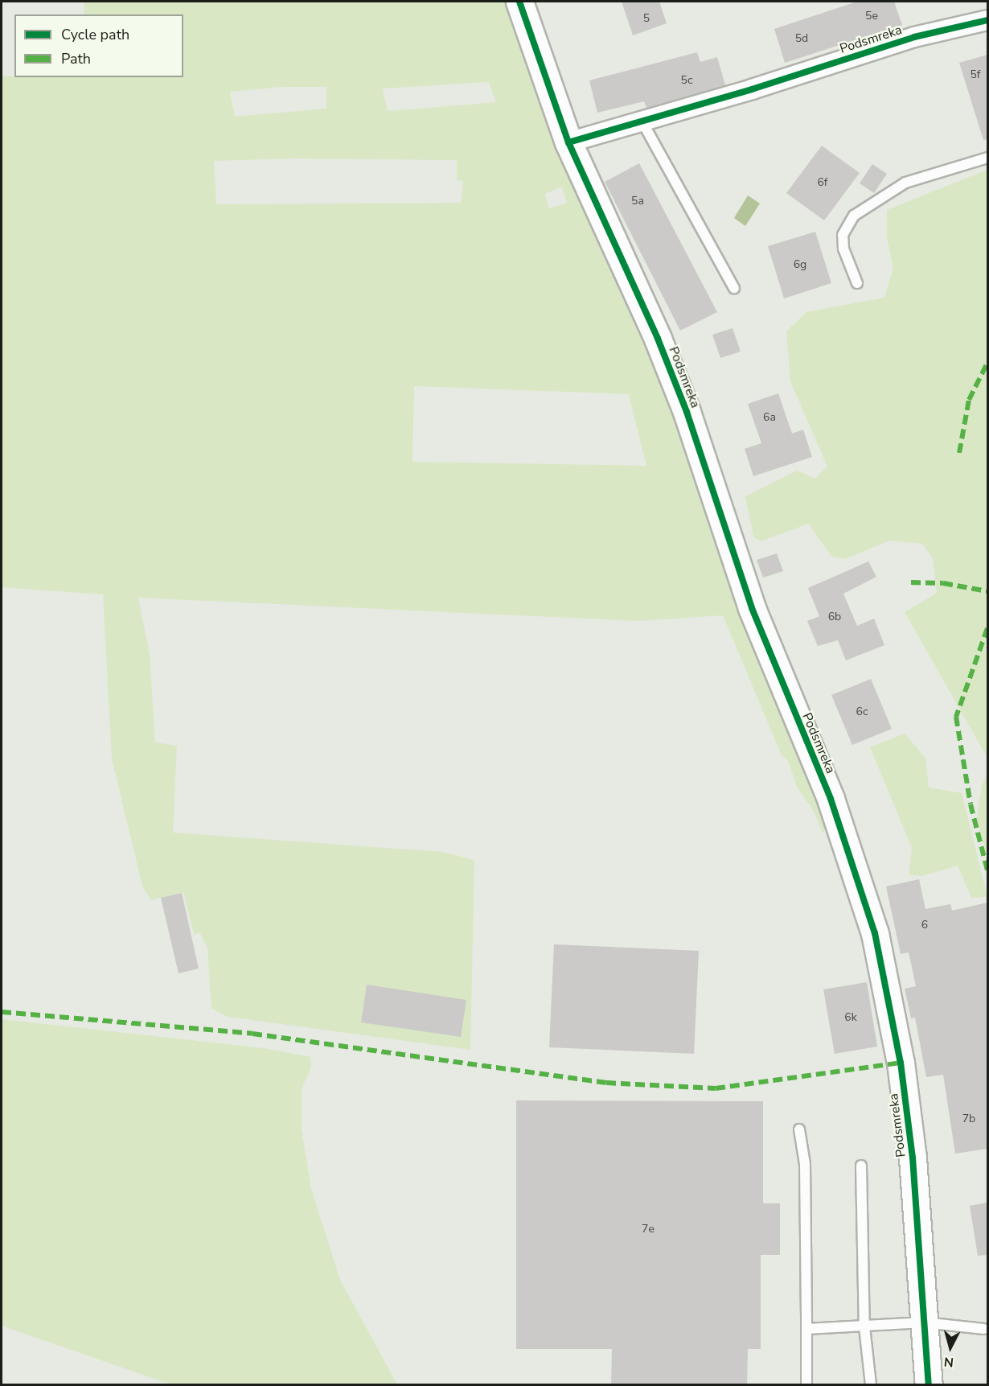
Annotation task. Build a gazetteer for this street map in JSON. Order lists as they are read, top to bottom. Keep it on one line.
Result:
{"streets":{"street":["Podsmreka"]},"house_numbers":["5e","5","5d","5f","5c","6f","5a","6g","6a","6b","6c","6","6k","7b","7e"],"legend":["Cycle path","Path"],"north":"bottom"}
